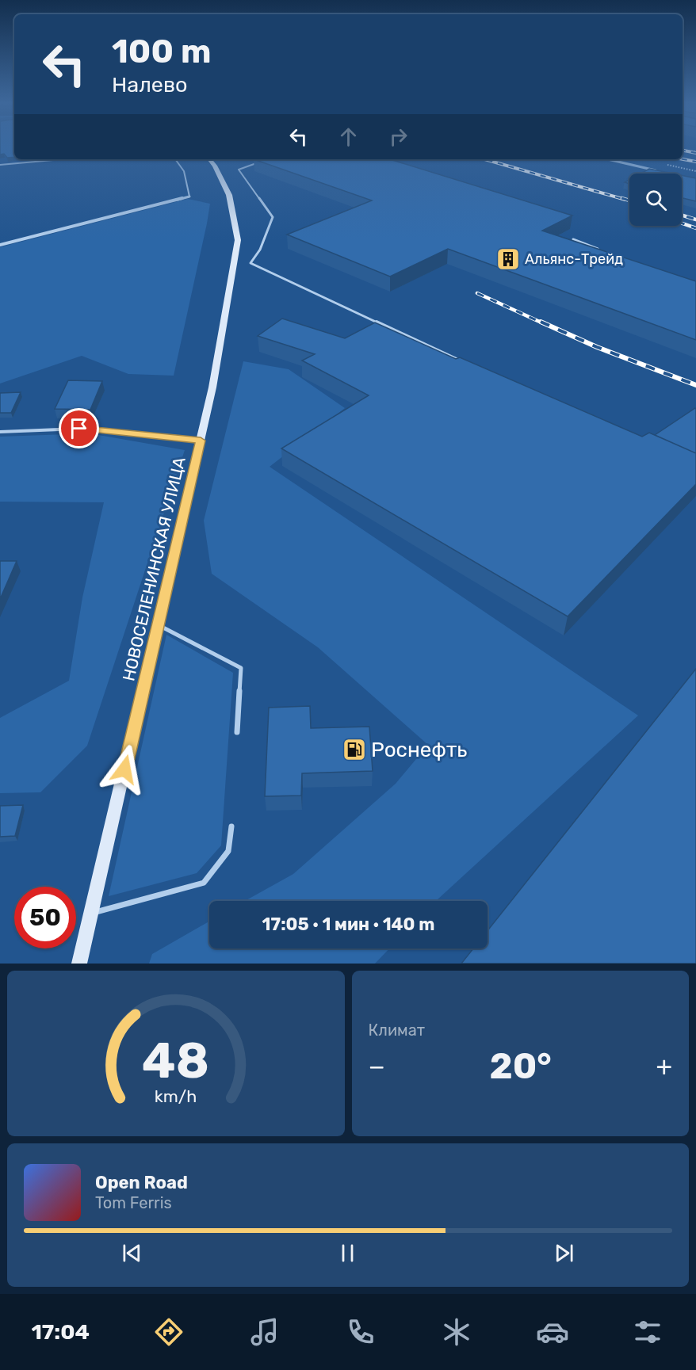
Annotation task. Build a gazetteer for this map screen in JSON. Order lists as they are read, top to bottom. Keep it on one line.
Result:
{"streets":{"main road":["НОВОСЕЛЕНИНСКАЯ УЛИЦА"]},"places":{"building":["Альянс-Трейд"],"fuel station":["Роснефть"]},"page":{"turn":["100 m","Налево"],"limit":"50","trip":"17:05 · 1 мин · 140 m","tile":"Климат","heat":["−","20°","+"],"song":["Open Road","Tom Ferris"],"tabs":"17:04","gauge":["48","km/h"]}}
